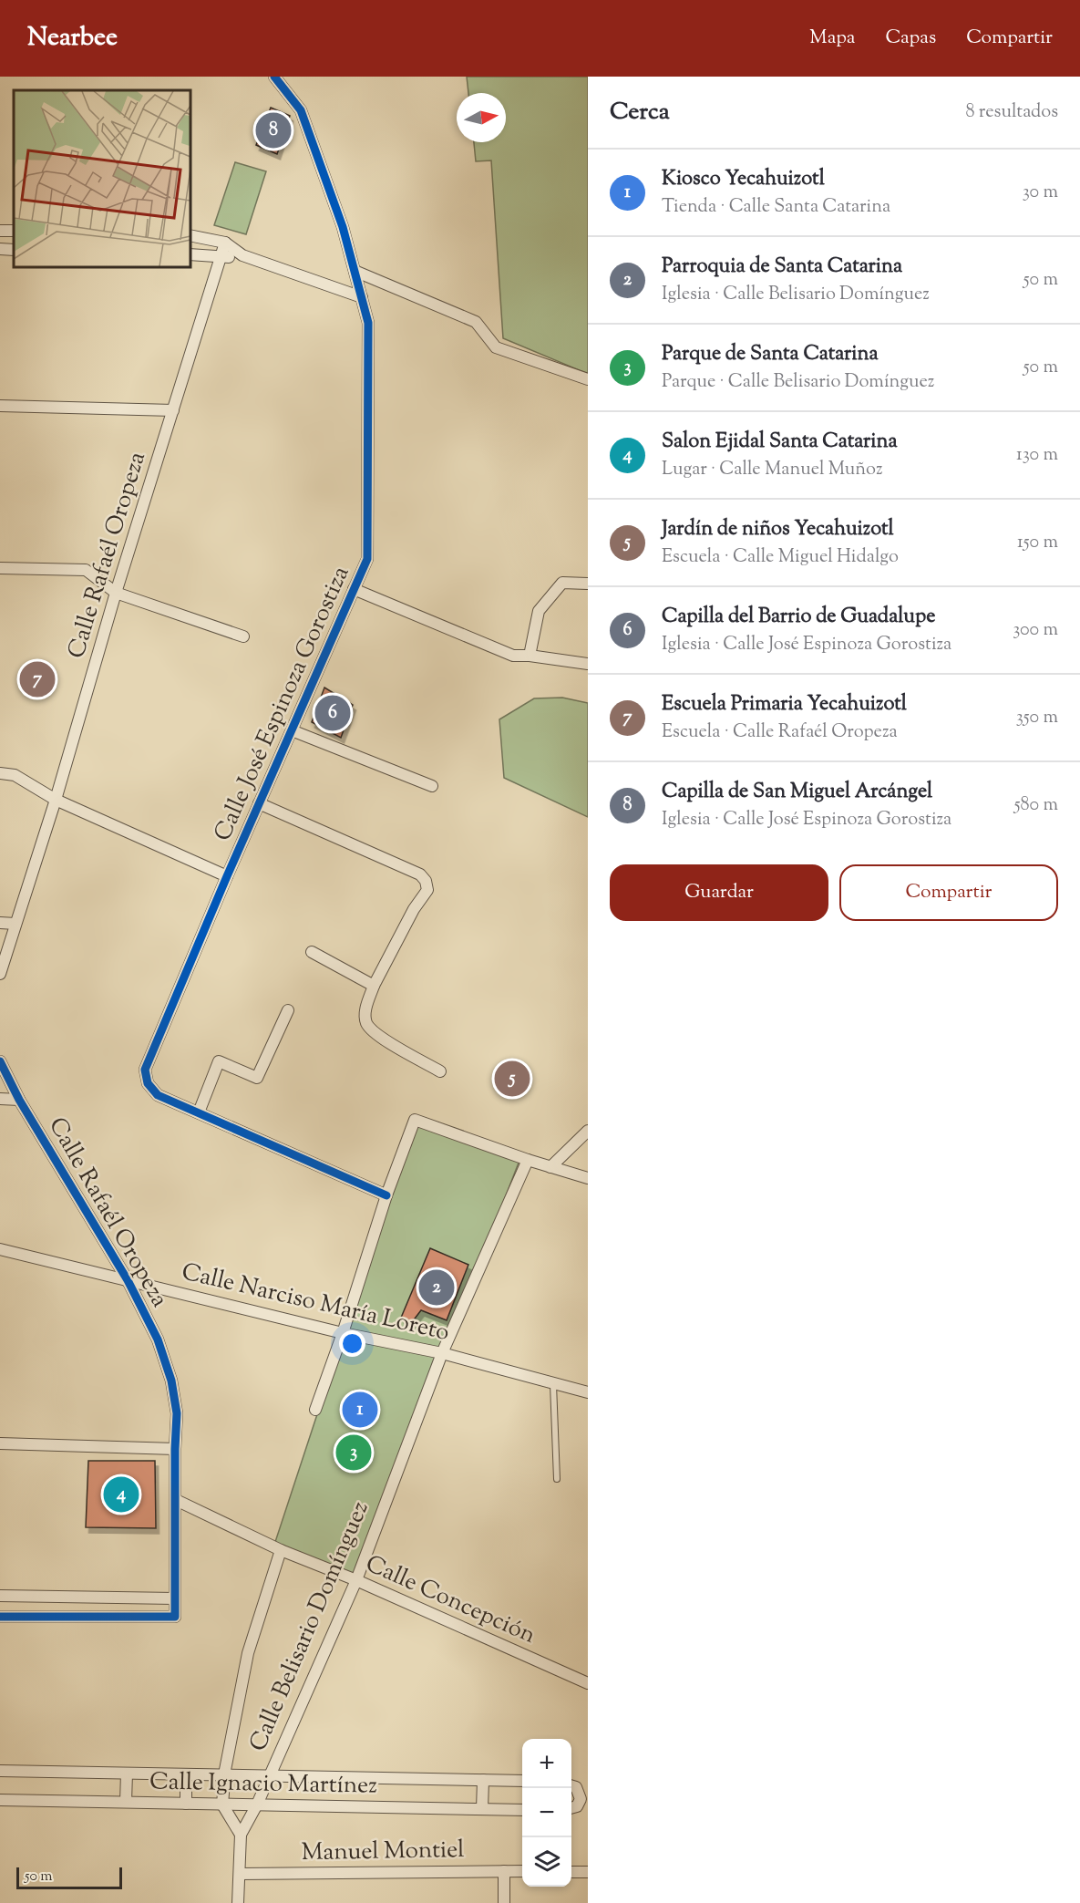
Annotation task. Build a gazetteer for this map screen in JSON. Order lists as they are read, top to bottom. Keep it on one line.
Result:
{"streets":{"street":["Calle Rafaél Oropeza","Calle José Espinoza Gorostiza","Calle Narciso María Loreto","Calle Concepción","Calle Belisario Domínguez","Calle Ignacio Martínez","Manuel Montiel"]},"crossings":[["Calle Rafaél Oropeza","Calle Narciso María Loreto"],["Calle Rafaél Oropeza","Calle Concepción"],["Calle Narciso María Loreto","Calle Belisario Domínguez"],["Calle Concepción","Calle Belisario Domínguez"],["Calle Belisario Domínguez","Calle Ignacio Martínez"]],"scale_bar":"50 m","north":"right","page":{"header":"Nearbee","nav":["Mapa","Capas","Compartir"],"heading":["Cerca","8 resultados"],"pins":["8","7","6","5","2","1","3","4"],"list":[{"mark":"1","name":"Kiosco Yecahuizotl","note":"Tienda · Calle Santa Catarina","value":"30 m"},{"mark":"2","name":"Parroquia de Santa Catarina","note":"Iglesia · Calle Belisario Domínguez","value":"50 m"},{"mark":"3","name":"Parque de Santa Catarina","note":"Parque · Calle Belisario Domínguez","value":"50 m"},{"mark":"4","name":"Salon Ejidal Santa Catarina","note":"Lugar · Calle Manuel Muñoz","value":"130 m"},{"mark":"5","name":"Jardín de niños Yecahuizotl","note":"Escuela · Calle Miguel Hidalgo","value":"150 m"},{"mark":"6","name":"Capilla del Barrio de Guadalupe","note":"Iglesia · Calle José Espinoza Gorostiza","value":"300 m"},{"mark":"7","name":"Escuela Primaria Yecahuizotl","note":"Escuela · Calle Rafaél Oropeza","value":"350 m"},{"mark":"8","name":"Capilla de San Miguel Arcángel","note":"Iglesia · Calle José Espinoza Gorostiza","value":"580 m"}],"buttons":["Guardar","Compartir"],"map_buttons":["+","−"],"scale":"50 m"}}
